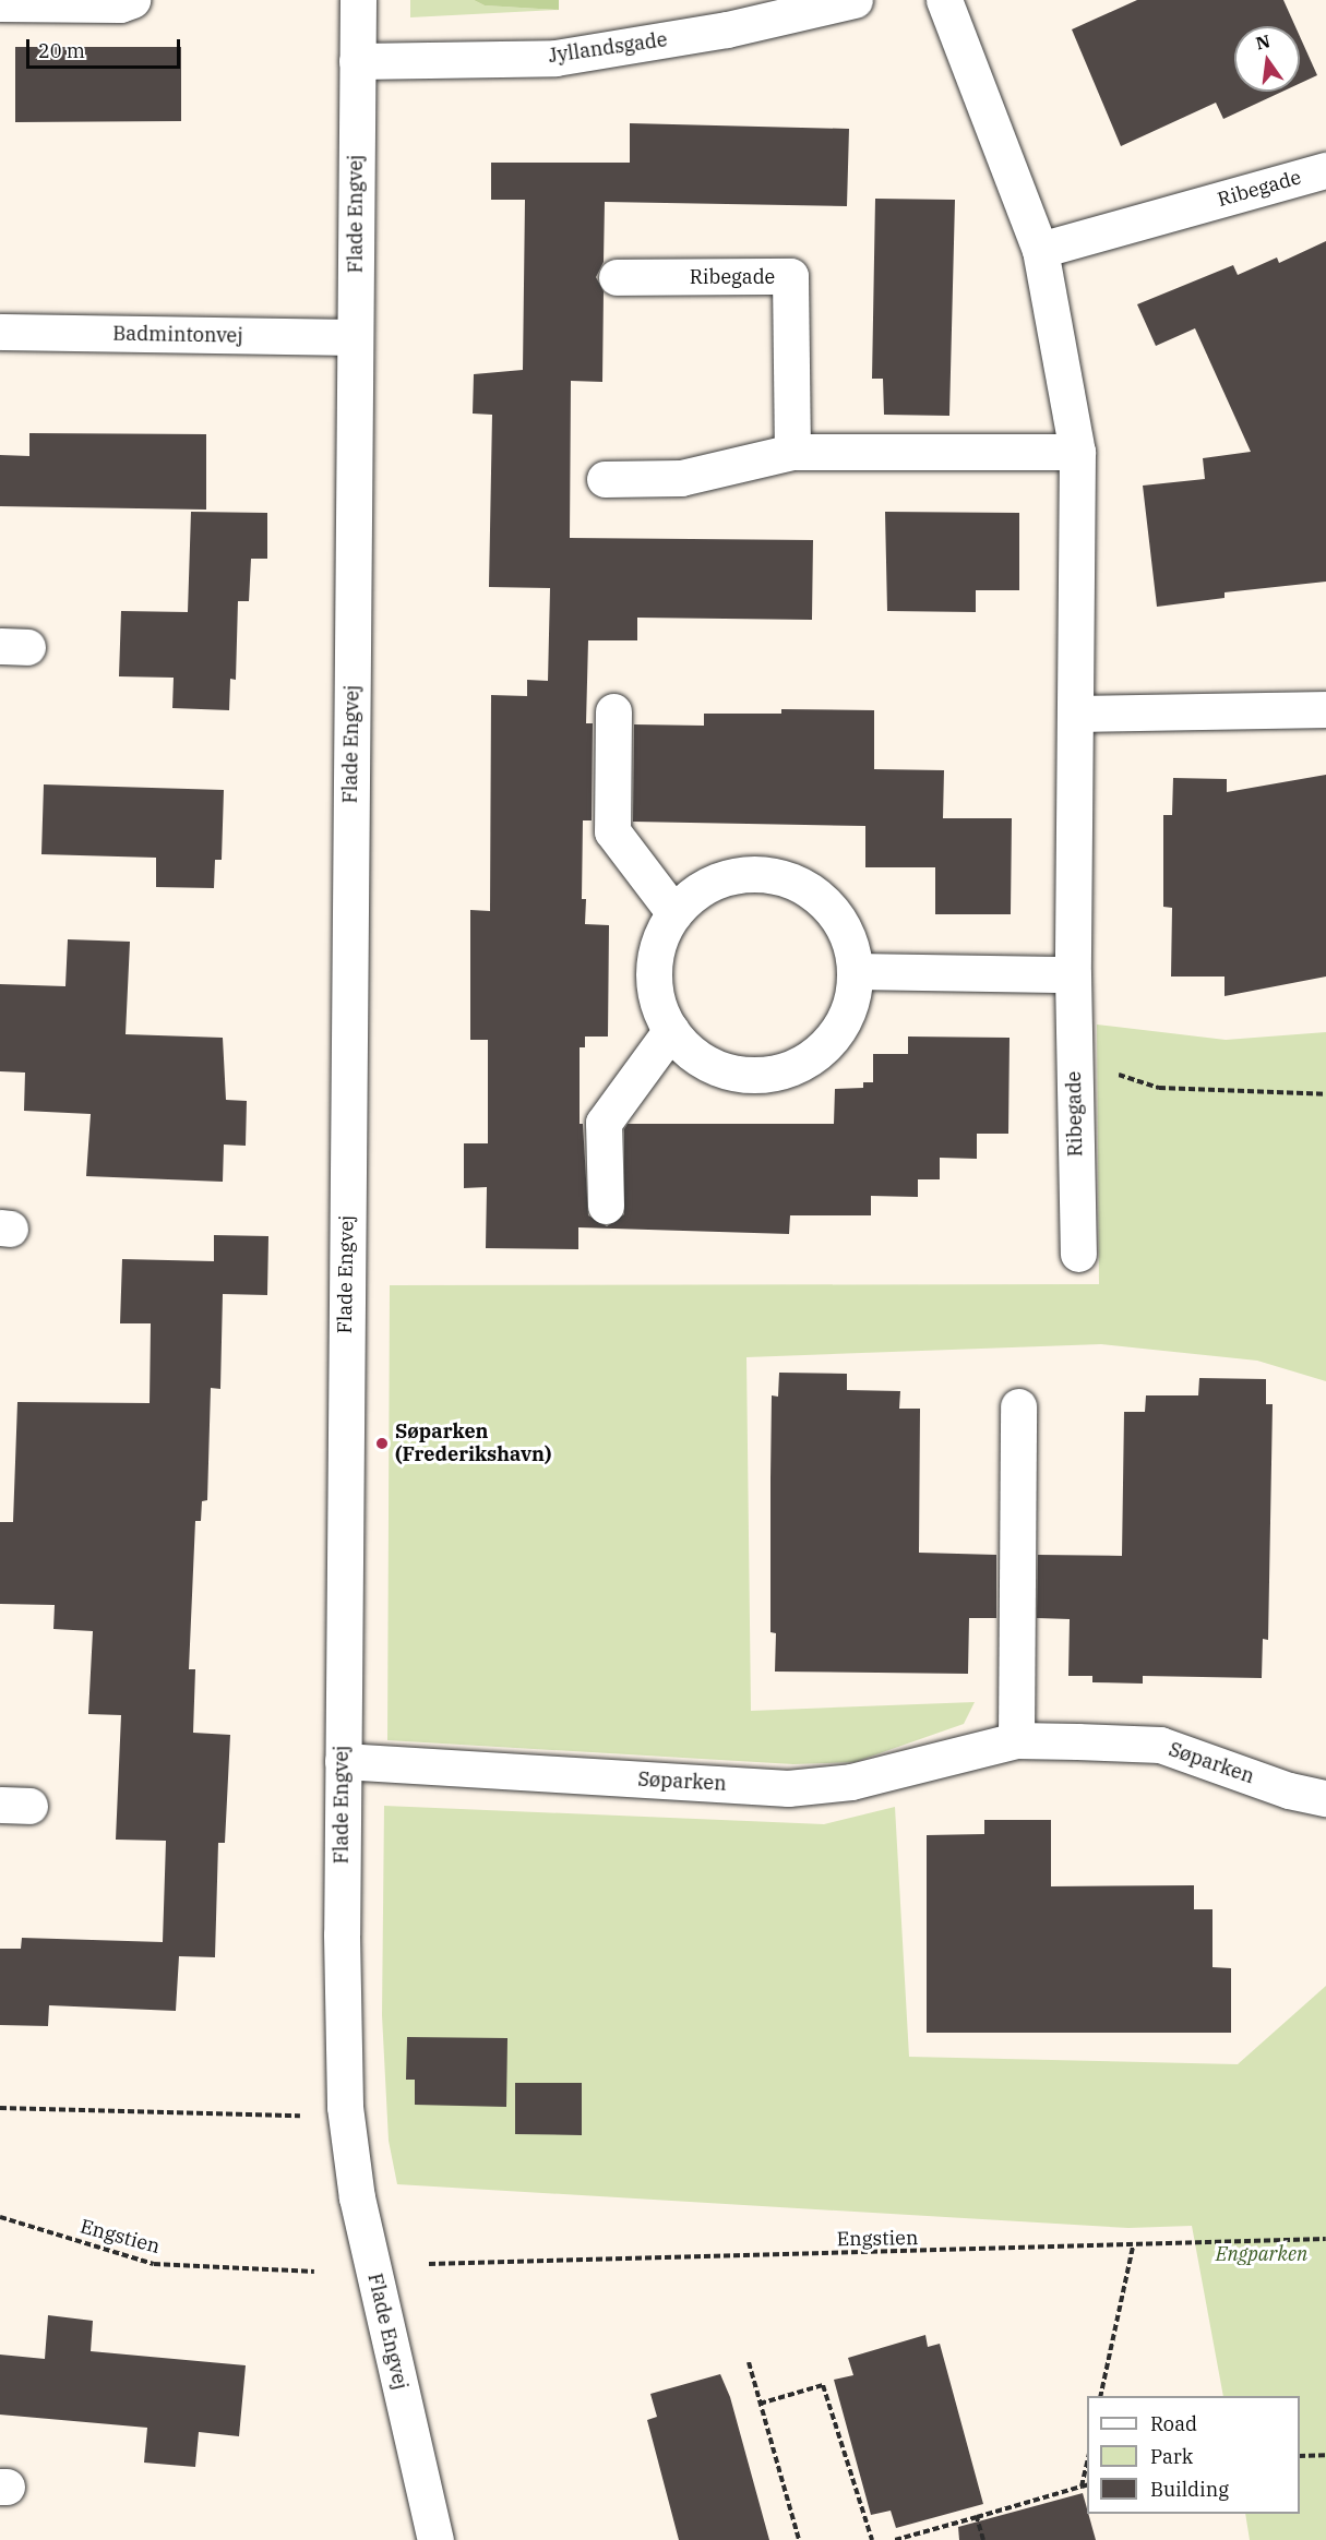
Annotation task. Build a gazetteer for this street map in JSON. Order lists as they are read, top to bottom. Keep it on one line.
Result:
{"streets":{"street":["Jyllandsgade","Ribegade","Flade Engvej","Badmintonvej","Søparken"],"path":["Engstien"]},"crossings":[["Jyllandsgade","Flade Engvej"],["Flade Engvej","Badmintonvej"],["Flade Engvej","Søparken"]],"parks":["Engparken"],"places":["Søparken (Frederikshavn)"],"legend":["Road","Park","Building"],"scale_bar":"20 m","north":"top"}
